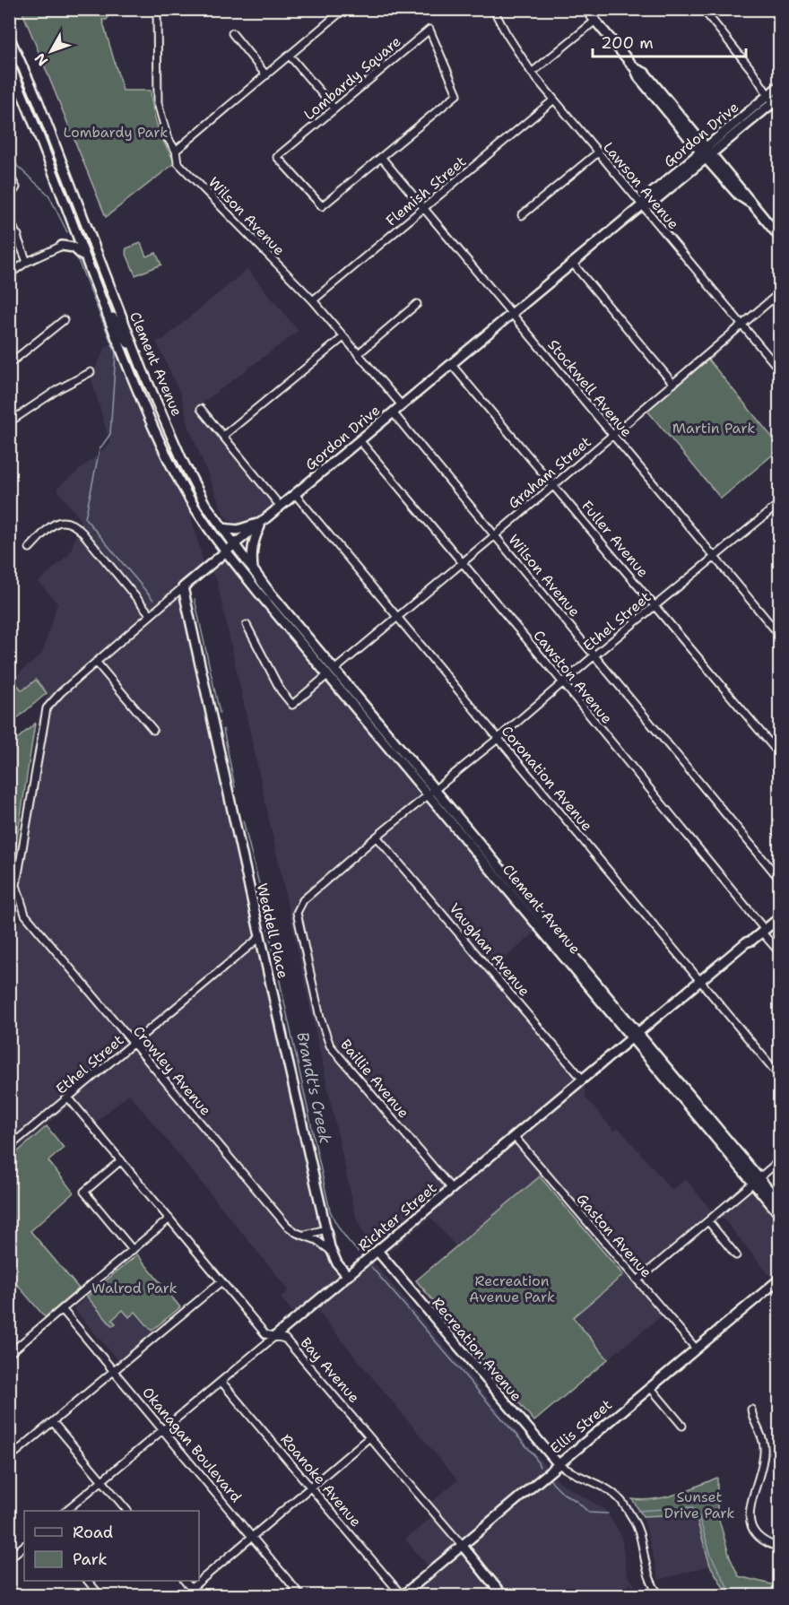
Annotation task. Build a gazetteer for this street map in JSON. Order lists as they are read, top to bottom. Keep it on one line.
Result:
{"streets":{"main road":["Gordon Drive","Clement Avenue","Weddell Place","Richter Street","Recreation Avenue","Bay Avenue","Ellis Street"],"street":["Lombardy Square","Lawson Avenue","Flemish Street","Wilson Avenue","Stockwell Avenue","Graham Street","Fuller Avenue","Ethel Street","Cawston Avenue","Coronation Avenue","Vaughan Avenue","Crowley Avenue","Baillie Avenue","Gaston Avenue","Okanagan Boulevard","Roanoke Avenue"]},"crossings":[["Lombardy Square","Stockwell Avenue"],["Gordon Drive","Lawson Avenue"],["Gordon Drive","Wilson Avenue"],["Gordon Drive","Clement Avenue"],["Gordon Drive","Stockwell Avenue"],["Gordon Drive","Fuller Avenue"],["Gordon Drive","Cawston Avenue"],["Gordon Drive","Coronation Avenue"],["Gordon Drive","Weddell Place"],["Gordon Drive","Crowley Avenue"],["Lawson Avenue","Flemish Street"],["Lawson Avenue","Graham Street"],["Flemish Street","Wilson Avenue"],["Flemish Street","Stockwell Avenue"],["Wilson Avenue","Graham Street"],["Wilson Avenue","Ethel Street"],["Clement Avenue","Graham Street"],["Clement Avenue","Ethel Street"],["Clement Avenue","Richter Street"],["Stockwell Avenue","Graham Street"],["Stockwell Avenue","Ethel Street"],["Graham Street","Fuller Avenue"],["Graham Street","Cawston Avenue"],["Graham Street","Coronation Avenue"],["Fuller Avenue","Ethel Street"],["Ethel Street","Cawston Avenue"],["Ethel Street","Coronation Avenue"],["Ethel Street","Weddell Place"],["Ethel Street","Vaughan Avenue"],["Ethel Street","Crowley Avenue"],["Ethel Street","Baillie Avenue"],["Ethel Street","Bay Avenue"],["Cawston Avenue","Richter Street"],["Coronation Avenue","Richter Street"],["Weddell Place","Crowley Avenue"],["Weddell Place","Richter Street"],["Vaughan Avenue","Richter Street"],["Baillie Avenue","Richter Street"],["Richter Street","Gaston Avenue"],["Richter Street","Recreation Avenue"],["Richter Street","Bay Avenue"],["Richter Street","Okanagan Boulevard"],["Richter Street","Roanoke Avenue"],["Gaston Avenue","Ellis Street"],["Recreation Avenue","Ellis Street"],["Bay Avenue","Ellis Street"],["Ellis Street","Roanoke Avenue"]],"water":["Brandt's Creek"],"parks":["Lombardy Park","Martin Park","Recreation Avenue Park","Walrod Park","Sunset Drive Park"],"legend":["Road","Park"],"scale_bar":"200 m","north":"bottom left"}
